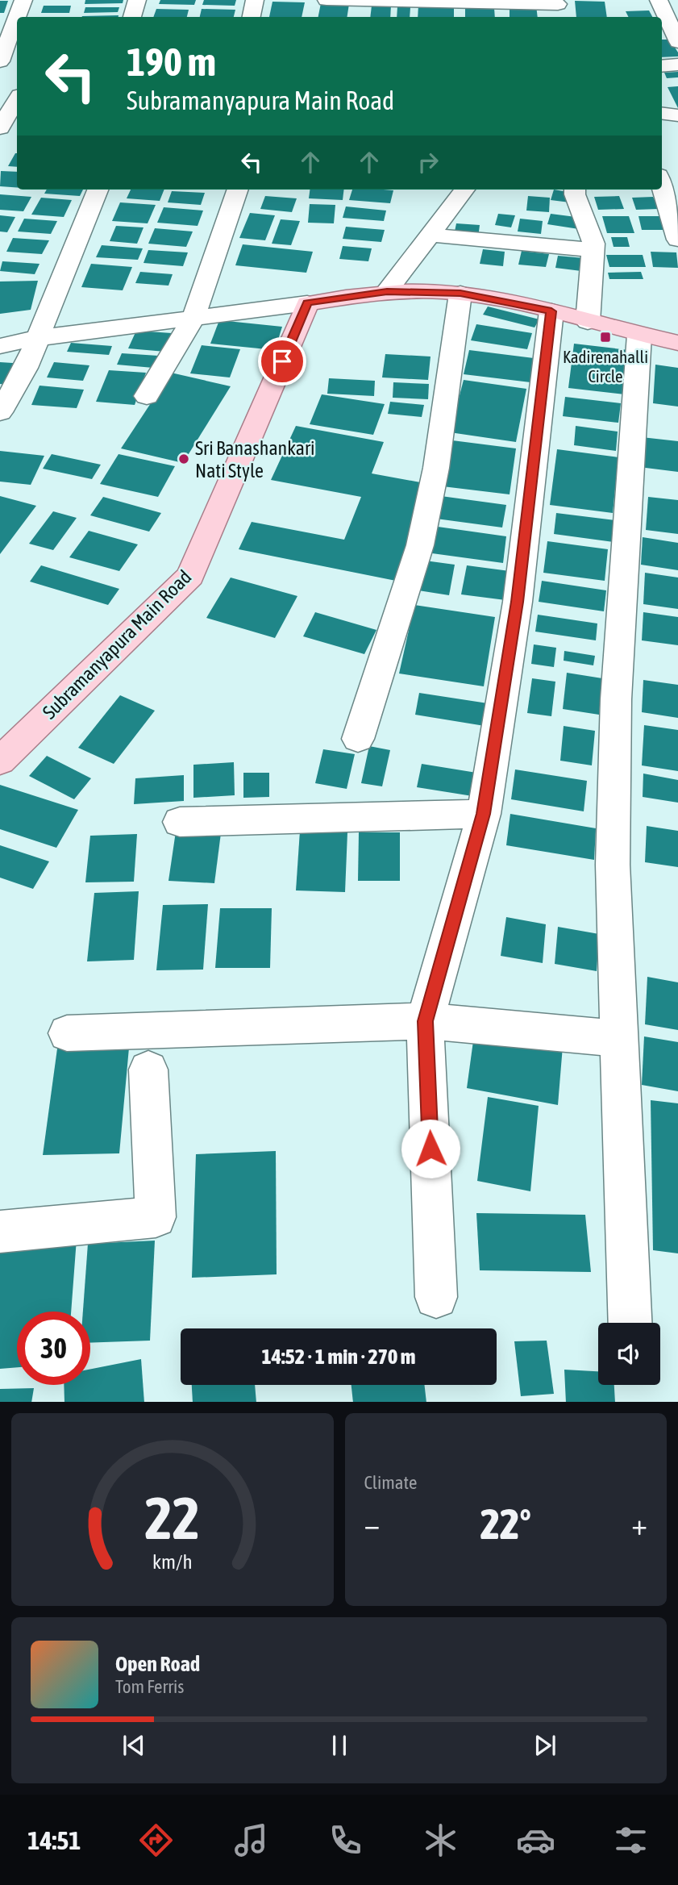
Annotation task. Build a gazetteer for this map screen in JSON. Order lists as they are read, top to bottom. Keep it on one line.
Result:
{"streets":{"main road":["Subramanyapura Main Road"]},"places":{"transit":["Kadirenahalli Circle"],"other":["Sri Banashankari Nati Style"]},"page":{"turn":["190 m","Subramanyapura Main Road"],"limit":"30","trip":"14:52 · 1 min · 270 m","tile":"Climate","heat":["−","22°","+"],"song":["Open Road","Tom Ferris"],"tabs":"14:51","gauge":["22","km/h"]}}
